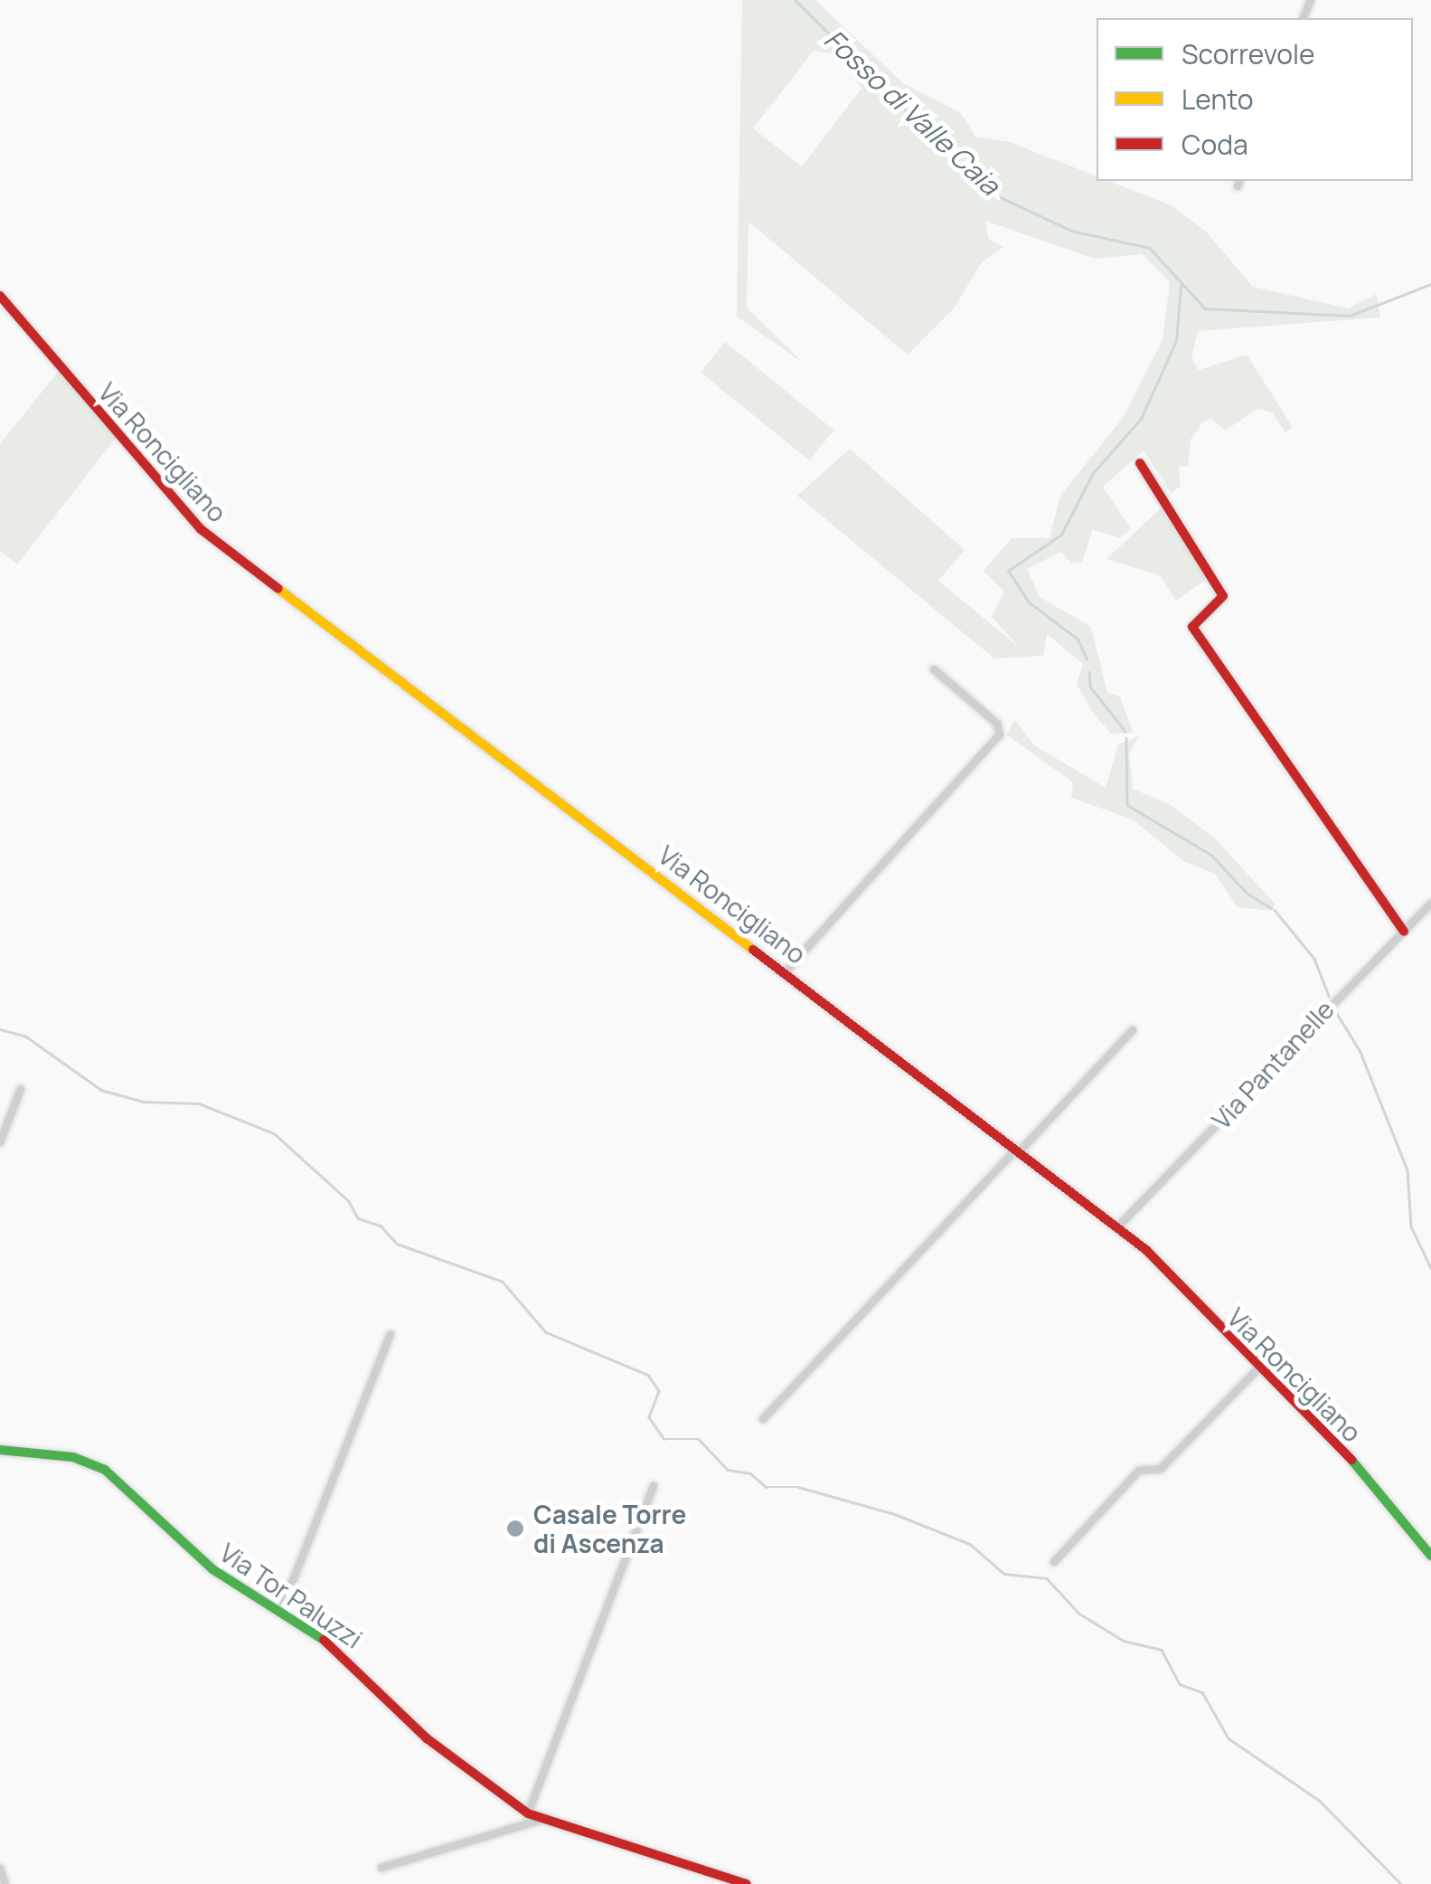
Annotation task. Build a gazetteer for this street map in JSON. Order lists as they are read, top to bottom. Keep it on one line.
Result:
{"streets":{"street":["Via Roncigliano","Via Pantanelle","Via Tor Paluzzi"]},"crossings":[["Via Roncigliano","Via Pantanelle"]],"water":["Fosso di Valle Caia"],"places":["Casale Torre di Ascenza"],"legend":["Scorrevole","Lento","Coda"]}
